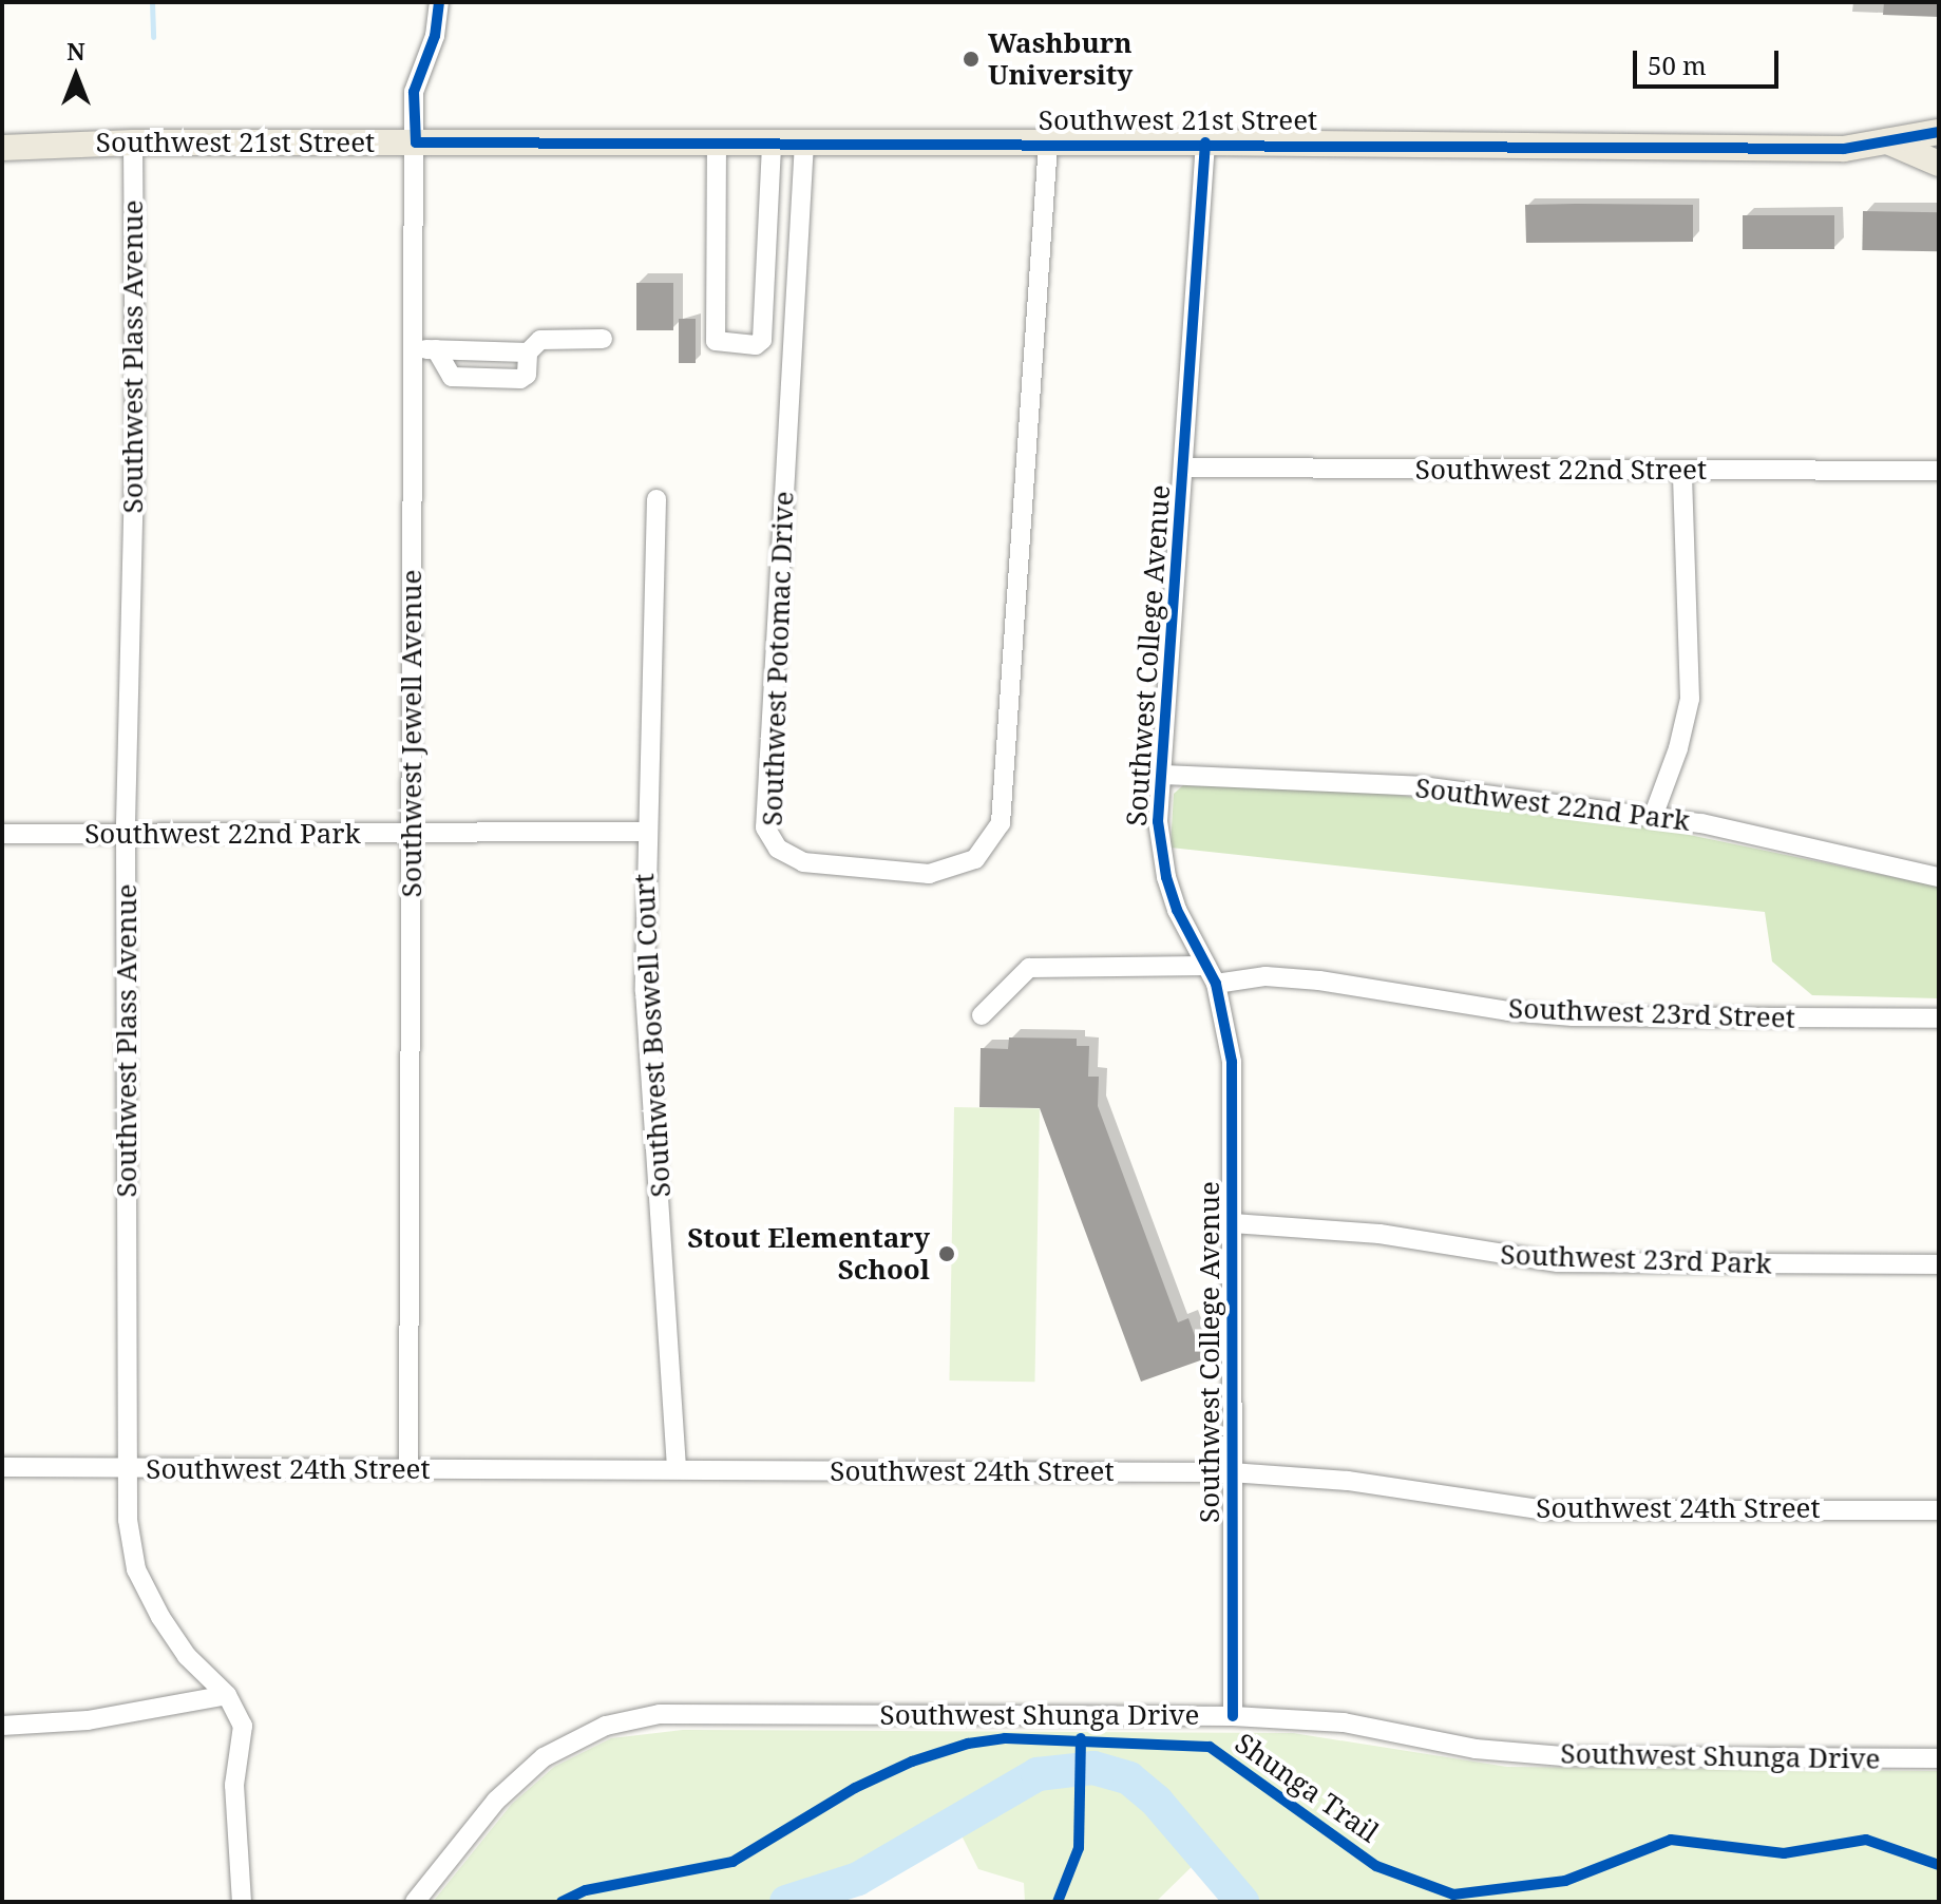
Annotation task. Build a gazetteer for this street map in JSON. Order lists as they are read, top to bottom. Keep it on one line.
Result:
{"streets":{"main road":["Southwest 21st Street"],"street":["Southwest Plass Avenue","Southwest 22nd Street","Southwest College Avenue","Southwest Potomac Drive","Southwest Jewell Avenue","Southwest 22nd Park","Southwest 23rd Street","Southwest Boswell Court","Southwest 23rd Park","Southwest 24th Street","Southwest Shunga Drive"],"cycle path":["Shunga Trail"]},"crossings":[["Southwest 21st Street","Southwest Plass Avenue"],["Southwest 21st Street","Southwest College Avenue"],["Southwest 21st Street","Southwest Potomac Drive"],["Southwest 21st Street","Southwest Jewell Avenue"],["Southwest Plass Avenue","Southwest 22nd Park"],["Southwest Plass Avenue","Southwest 24th Street"],["Southwest 22nd Street","Southwest College Avenue"],["Southwest College Avenue","Southwest 22nd Park"],["Southwest College Avenue","Southwest 23rd Street"],["Southwest College Avenue","Southwest 23rd Park"],["Southwest College Avenue","Southwest 24th Street"],["Southwest College Avenue","Southwest Shunga Drive"],["Southwest Jewell Avenue","Southwest 22nd Park"],["Southwest Jewell Avenue","Southwest 24th Street"],["Southwest 22nd Park","Southwest Boswell Court"],["Southwest Boswell Court","Southwest 24th Street"]],"places":["Washburn University","Stout Elementary School"],"scale_bar":"50 m","north":"top"}
